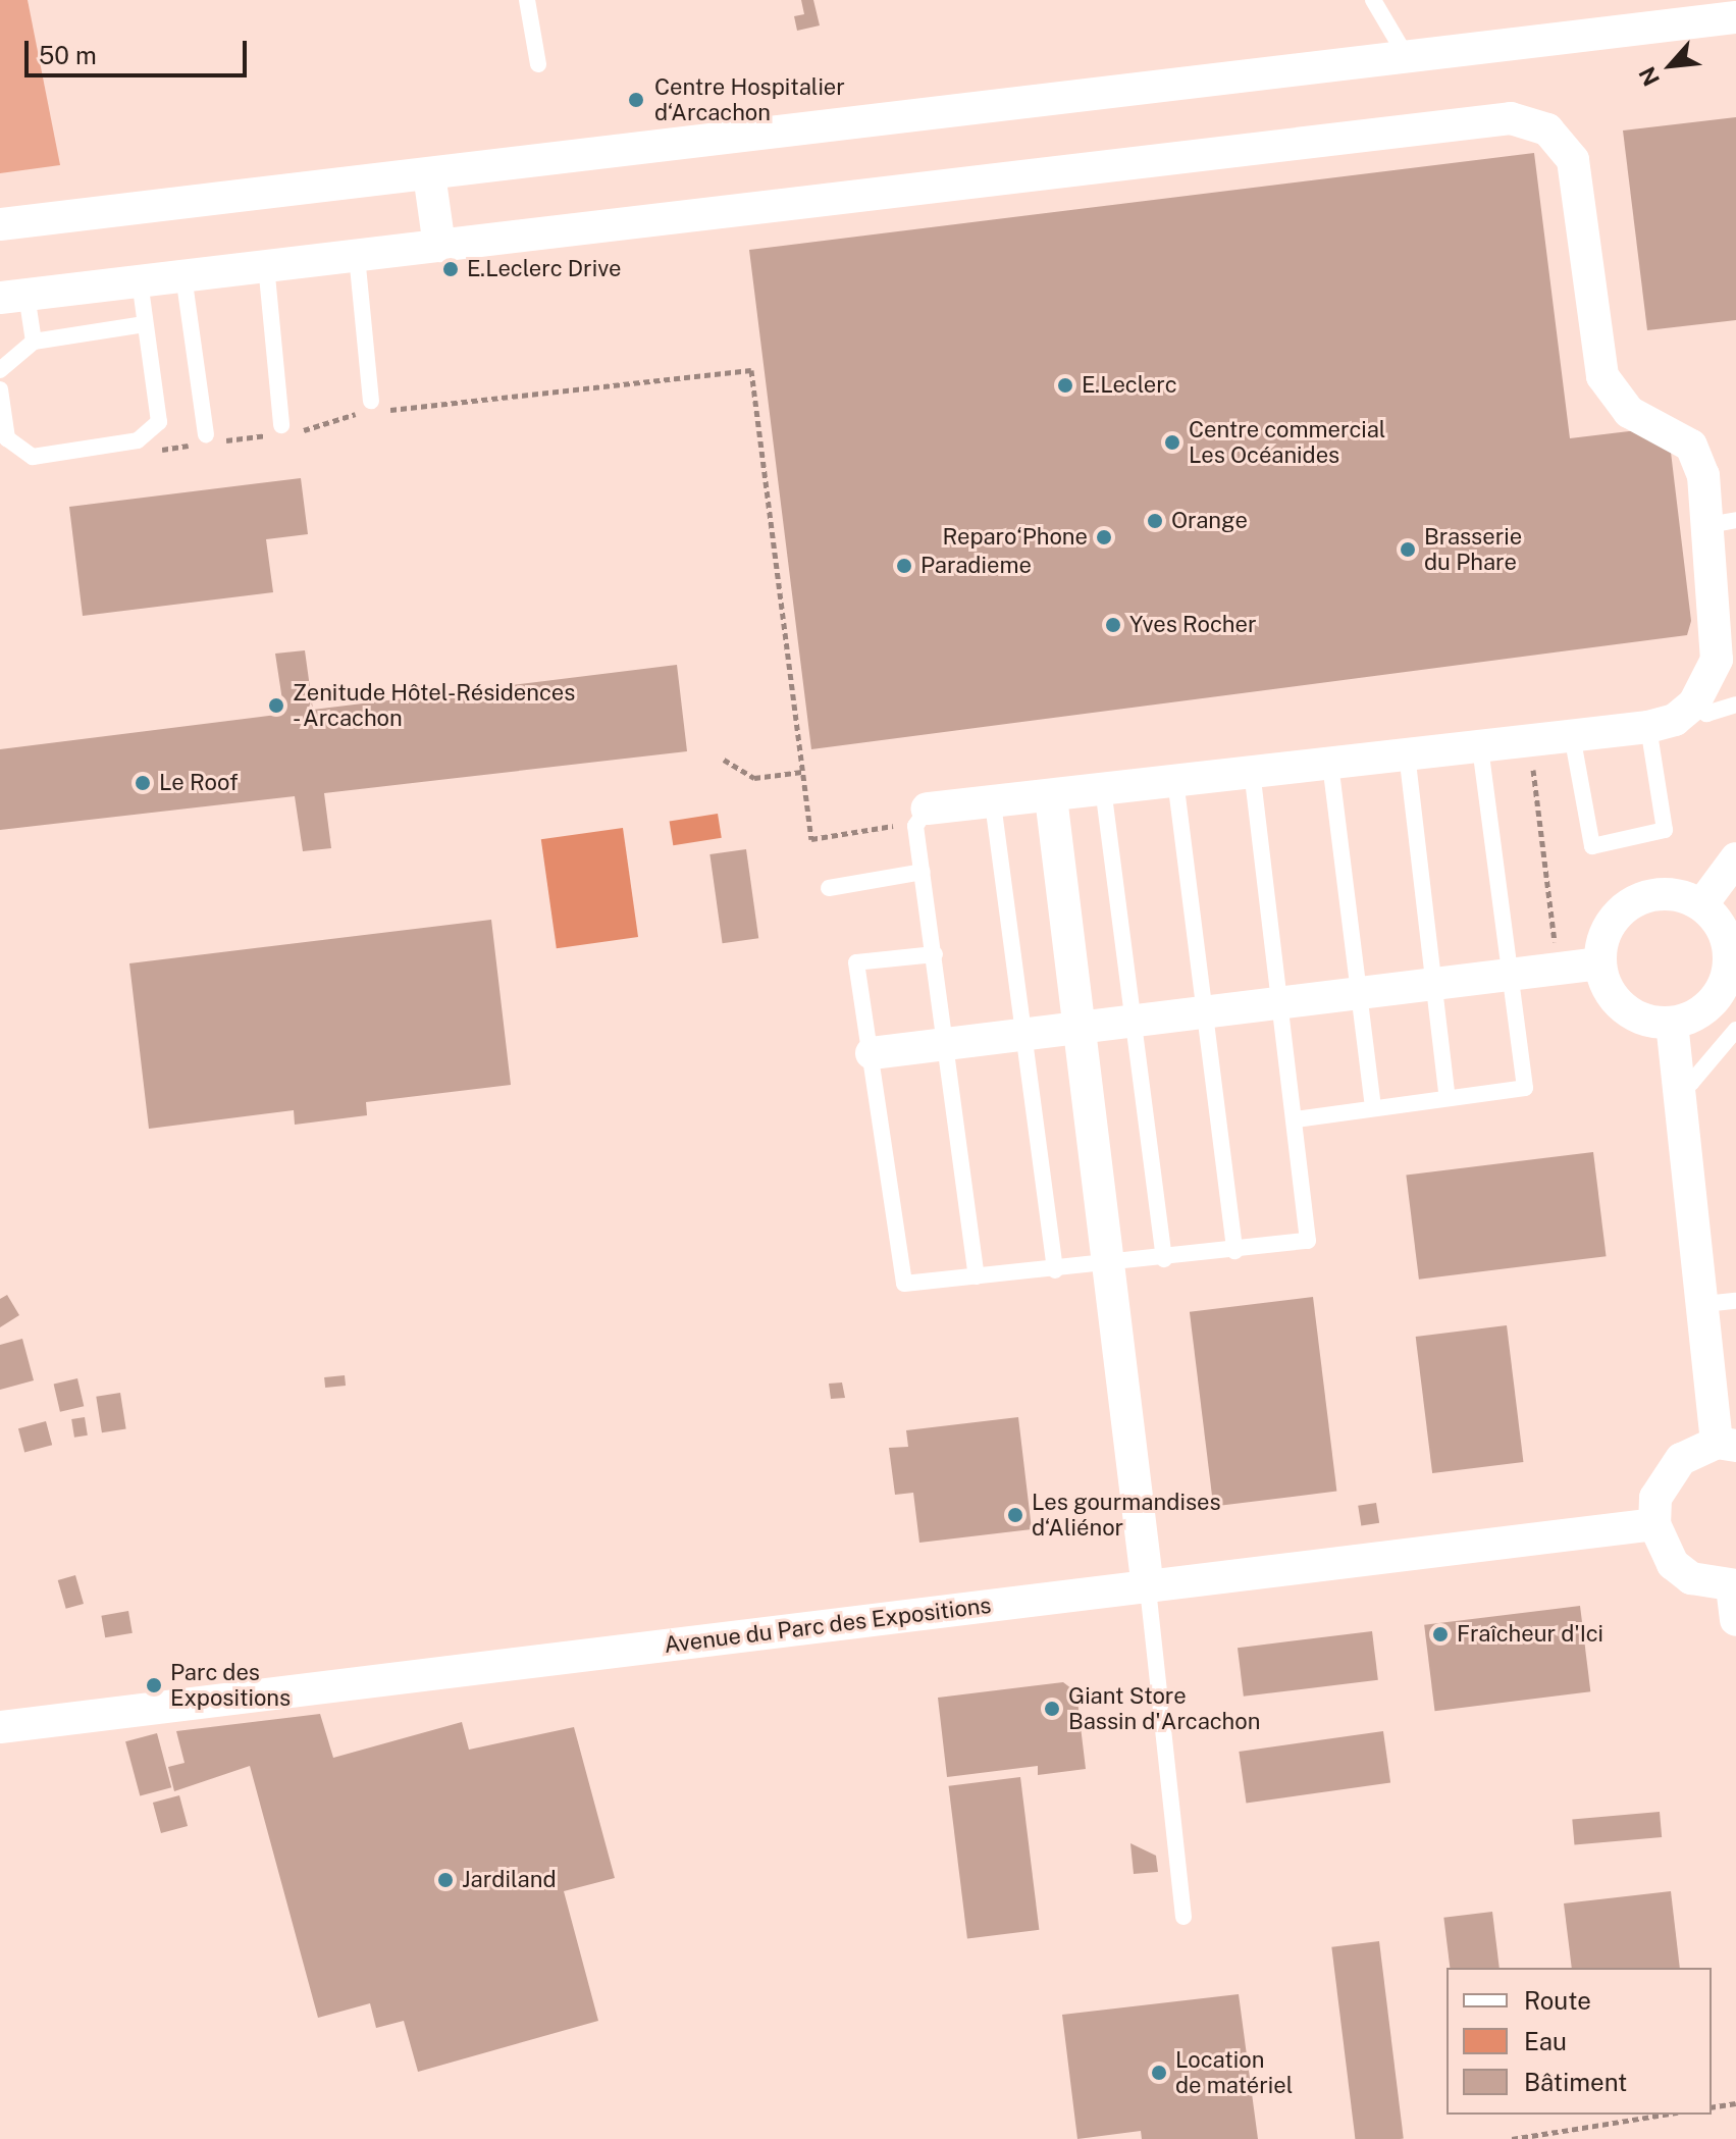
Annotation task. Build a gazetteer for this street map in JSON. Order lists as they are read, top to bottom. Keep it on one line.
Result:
{"streets":{"street":["Avenue du Parc des Expositions"]},"places":["Centre Hospitalier d‘Arcachon","E.Leclerc Drive","E.Leclerc","Centre commercial Les Océanides","Orange","Reparo‘Phone","Brasserie du Phare","Paradieme","Yves Rocher","Zenitude Hôtel-Résidences - Arcachon","Le Roof","Les gourmandises d‘Aliénor","Fraîcheur d'Ici","Parc des Expositions","Giant Store Bassin d'Arcachon","Jardiland","Location de matériel"],"legend":["Route","Eau","Bâtiment"],"scale_bar":"50 m","north":"bottom left"}
